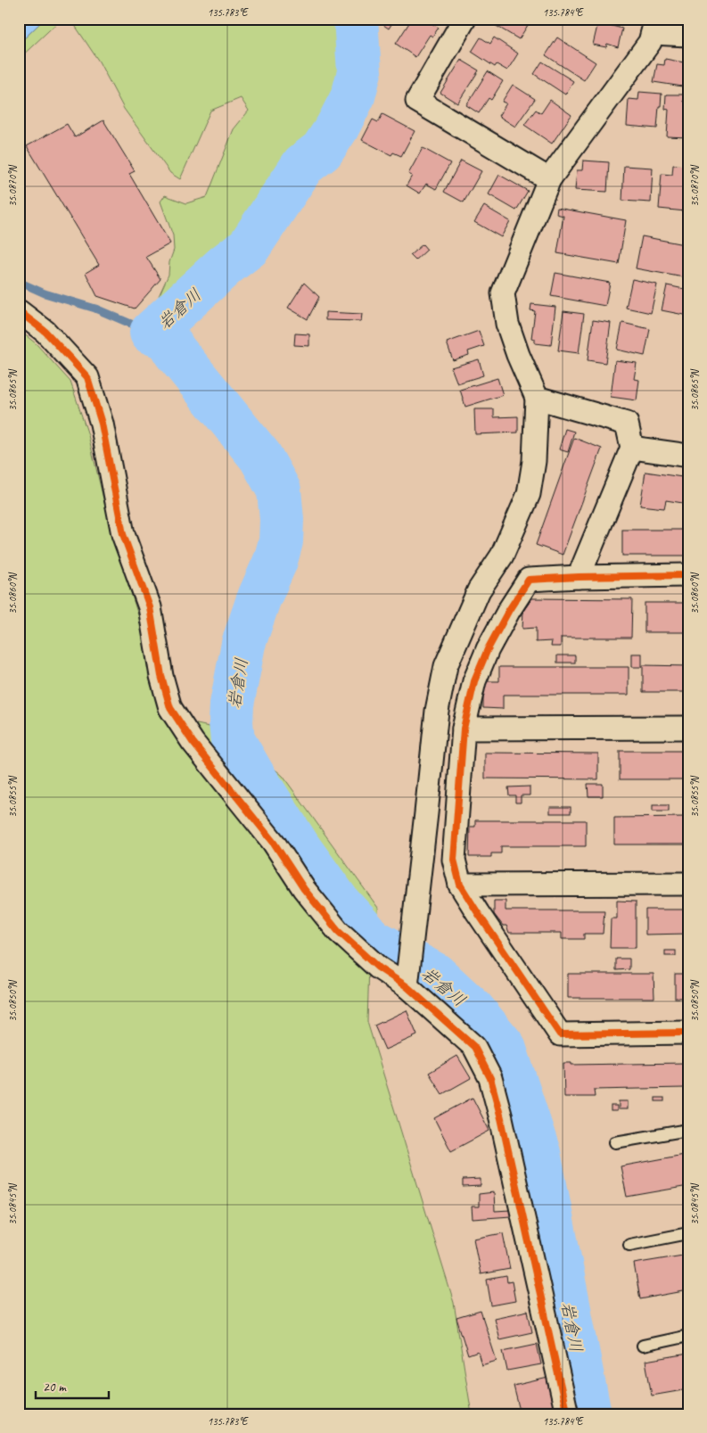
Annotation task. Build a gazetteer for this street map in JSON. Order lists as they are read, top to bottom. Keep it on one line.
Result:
{"water":["岩倉川"],"scale_bar":"20 m","coordinates":["135.783°E","135.784°E","35.0870°N","35.0865°N","35.0860°N","35.0855°N","35.0850°N","35.0845°N"]}
